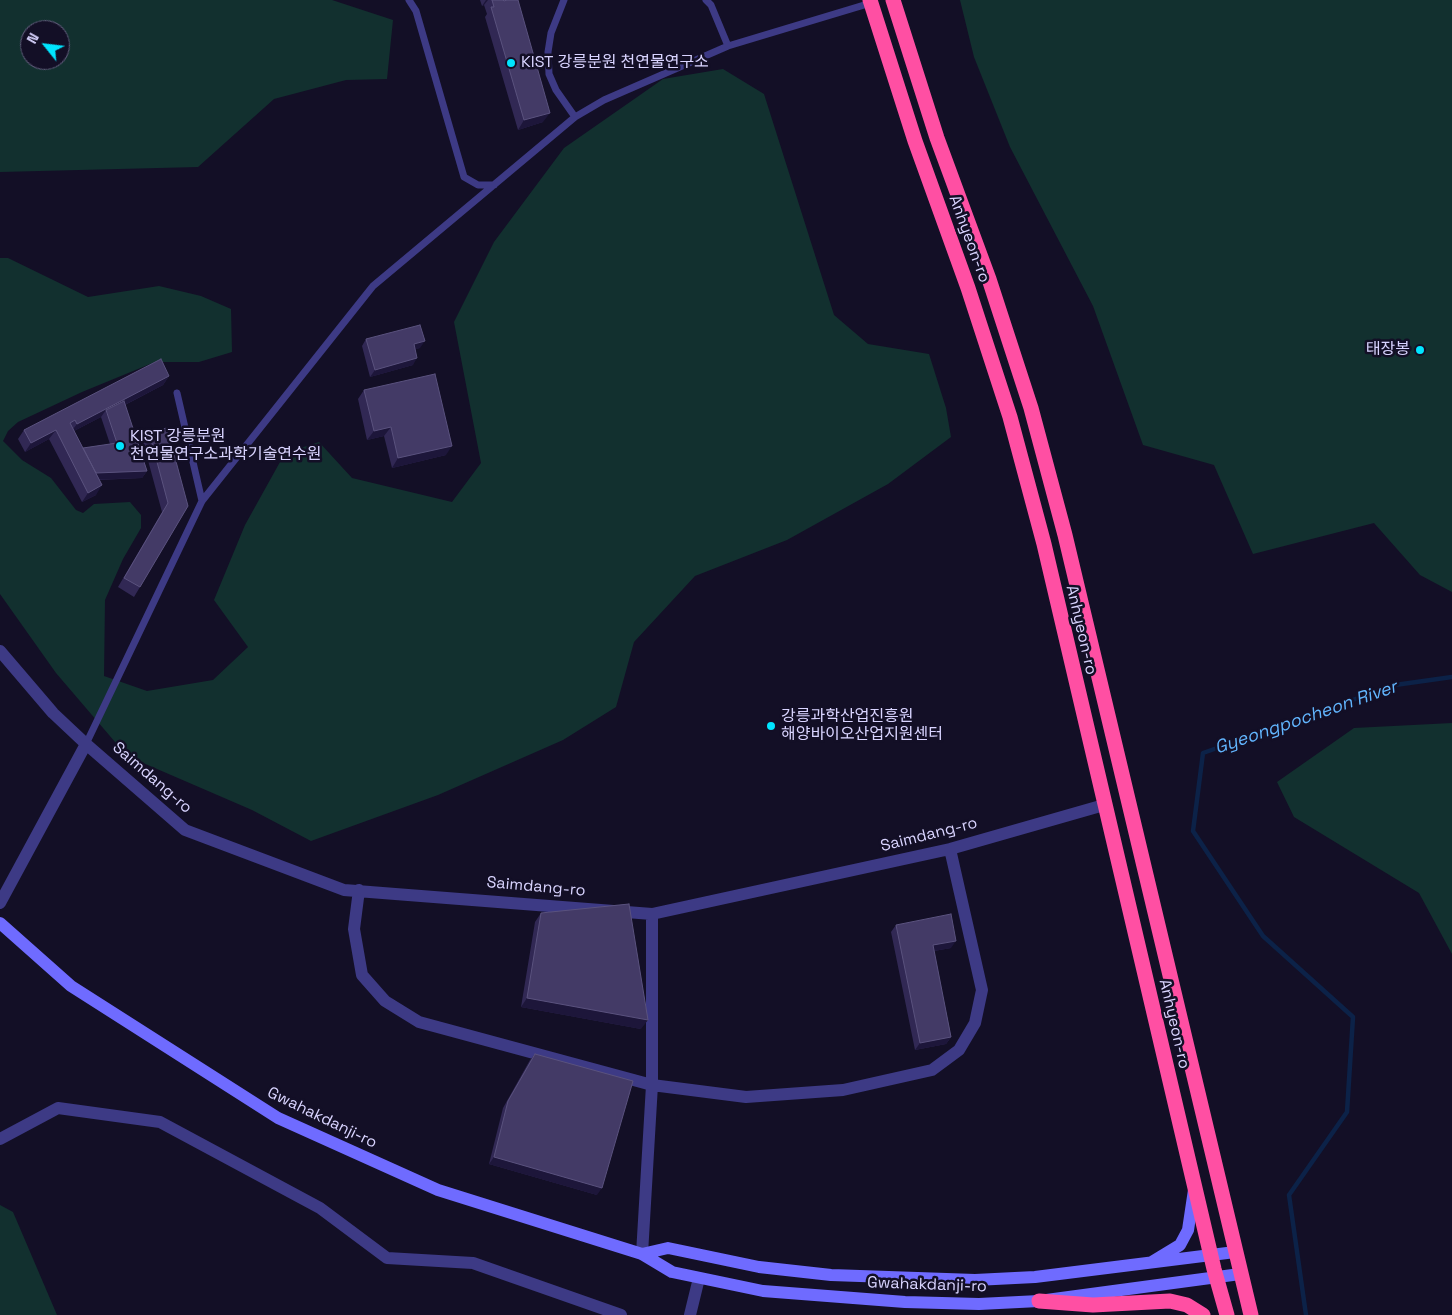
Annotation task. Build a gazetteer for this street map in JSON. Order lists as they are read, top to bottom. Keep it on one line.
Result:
{"streets":{"highway":["Anhyeon-ro"],"street":["Saimdang-ro","Gwahakdanji-ro"]},"crossings":[["Anhyeon-ro","Saimdang-ro"],["Anhyeon-ro","Gwahakdanji-ro"]],"water":["Gyeongpocheon River"],"places":["KIST 강릉분원 천연물연구소","태장봉","KIST 강릉분원 천연물연구소과학기술연수원","강릉과학산업진흥원 해양바이오산업지원센터"],"north":"top left"}
